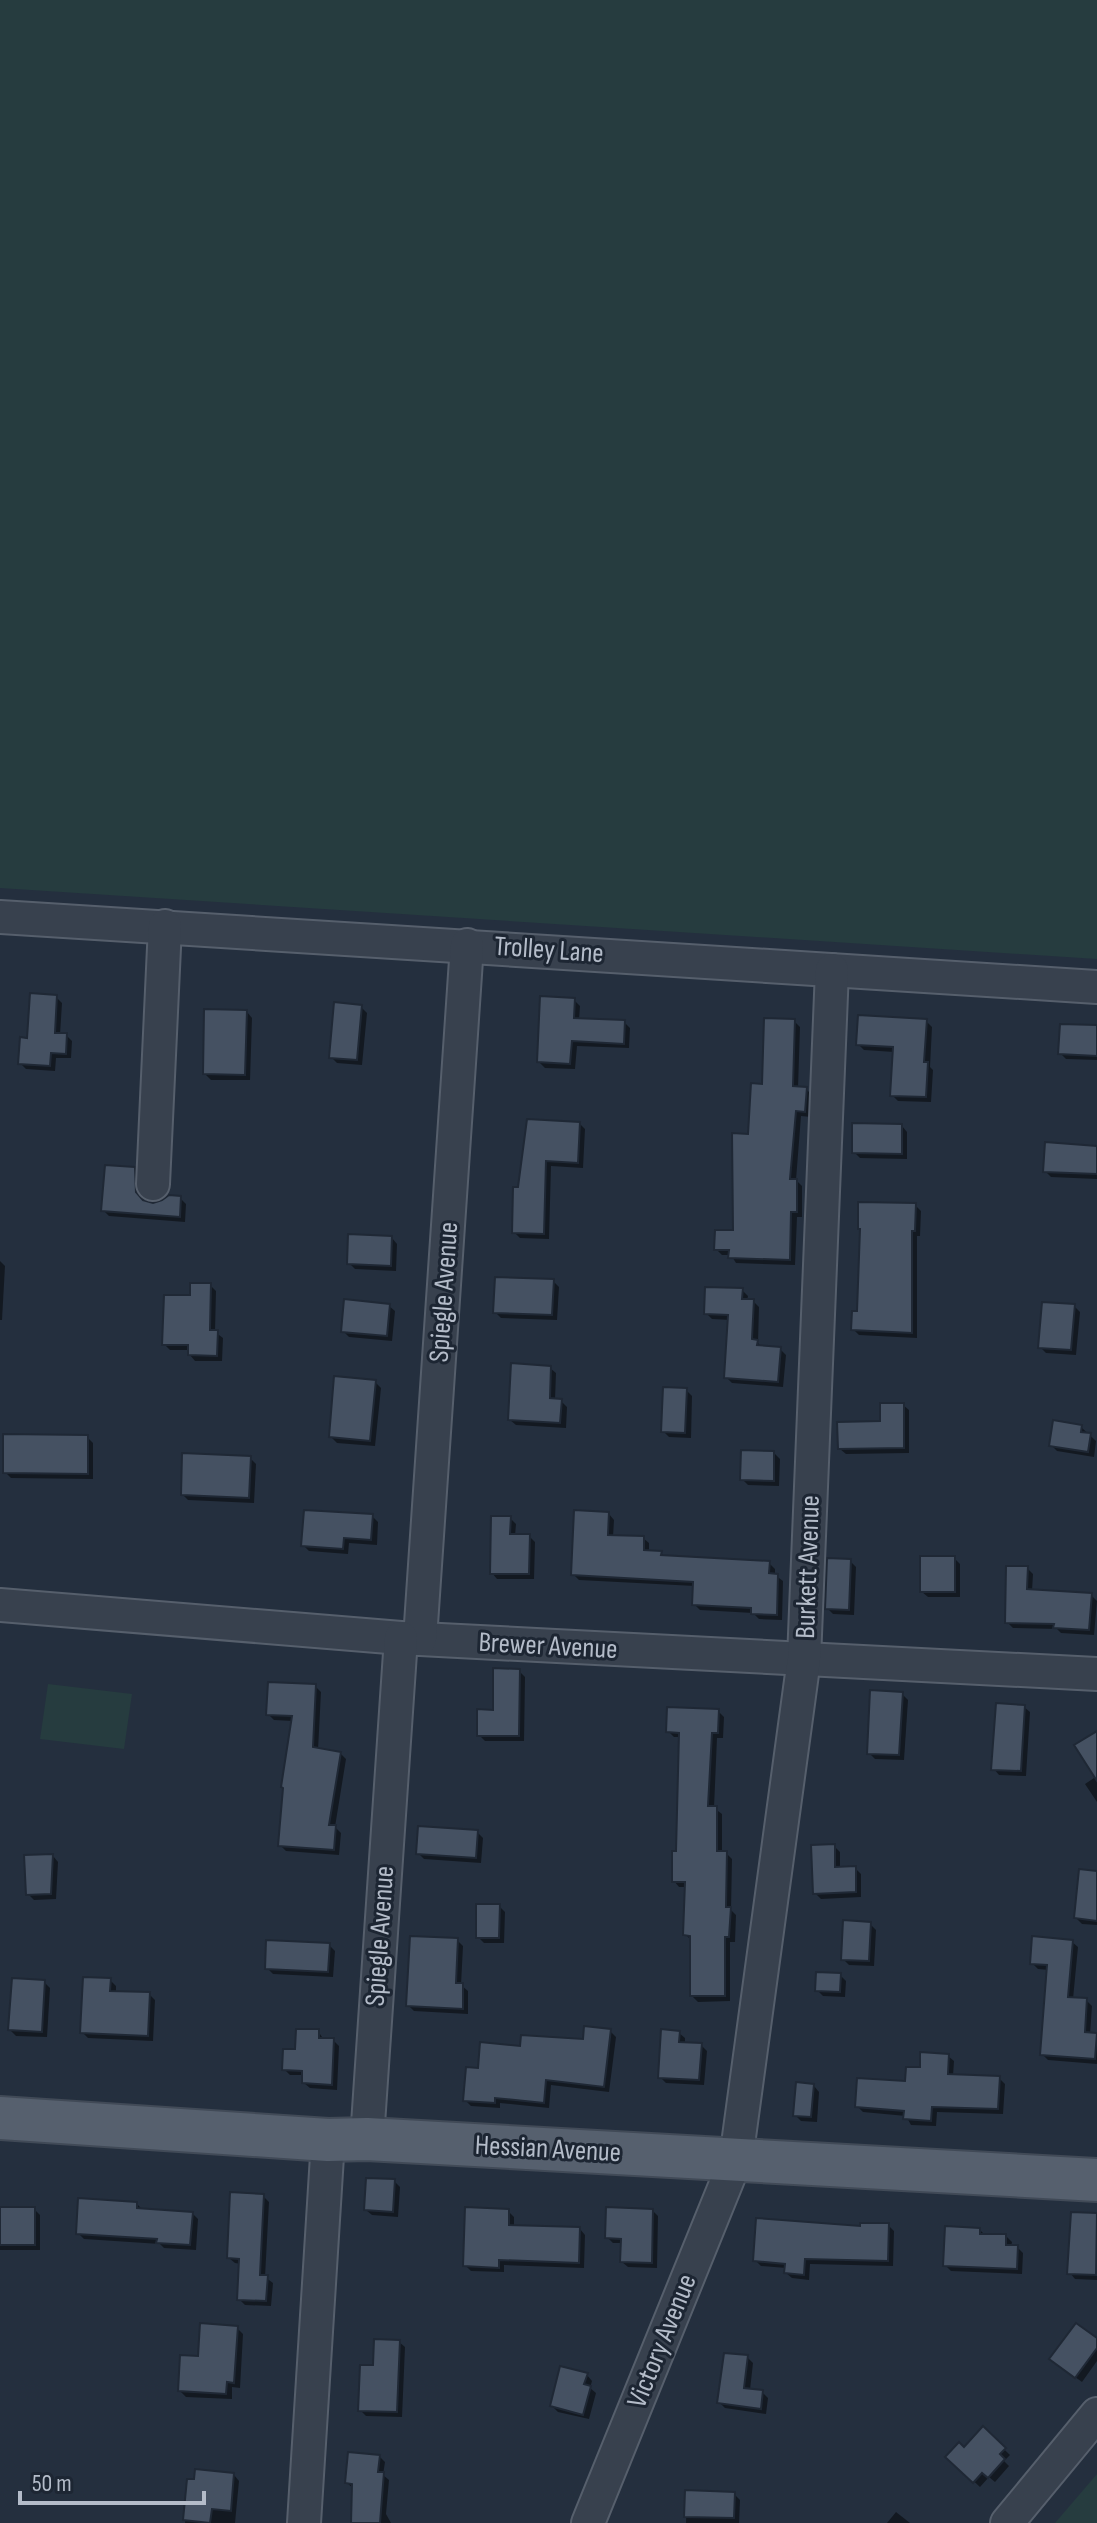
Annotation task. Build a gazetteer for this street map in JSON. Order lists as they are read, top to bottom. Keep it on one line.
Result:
{"streets":{"main road":["Hessian Avenue"],"street":["Trolley Lane","Spiegle Avenue","Burkett Avenue","Brewer Avenue","Victory Avenue"]},"crossings":[["Trolley Lane","Spiegle Avenue"],["Trolley Lane","Burkett Avenue"],["Spiegle Avenue","Brewer Avenue"],["Spiegle Avenue","Hessian Avenue"],["Burkett Avenue","Brewer Avenue"],["Burkett Avenue","Hessian Avenue"],["Burkett Avenue","Victory Avenue"],["Hessian Avenue","Victory Avenue"]],"scale_bar":"50 m"}
